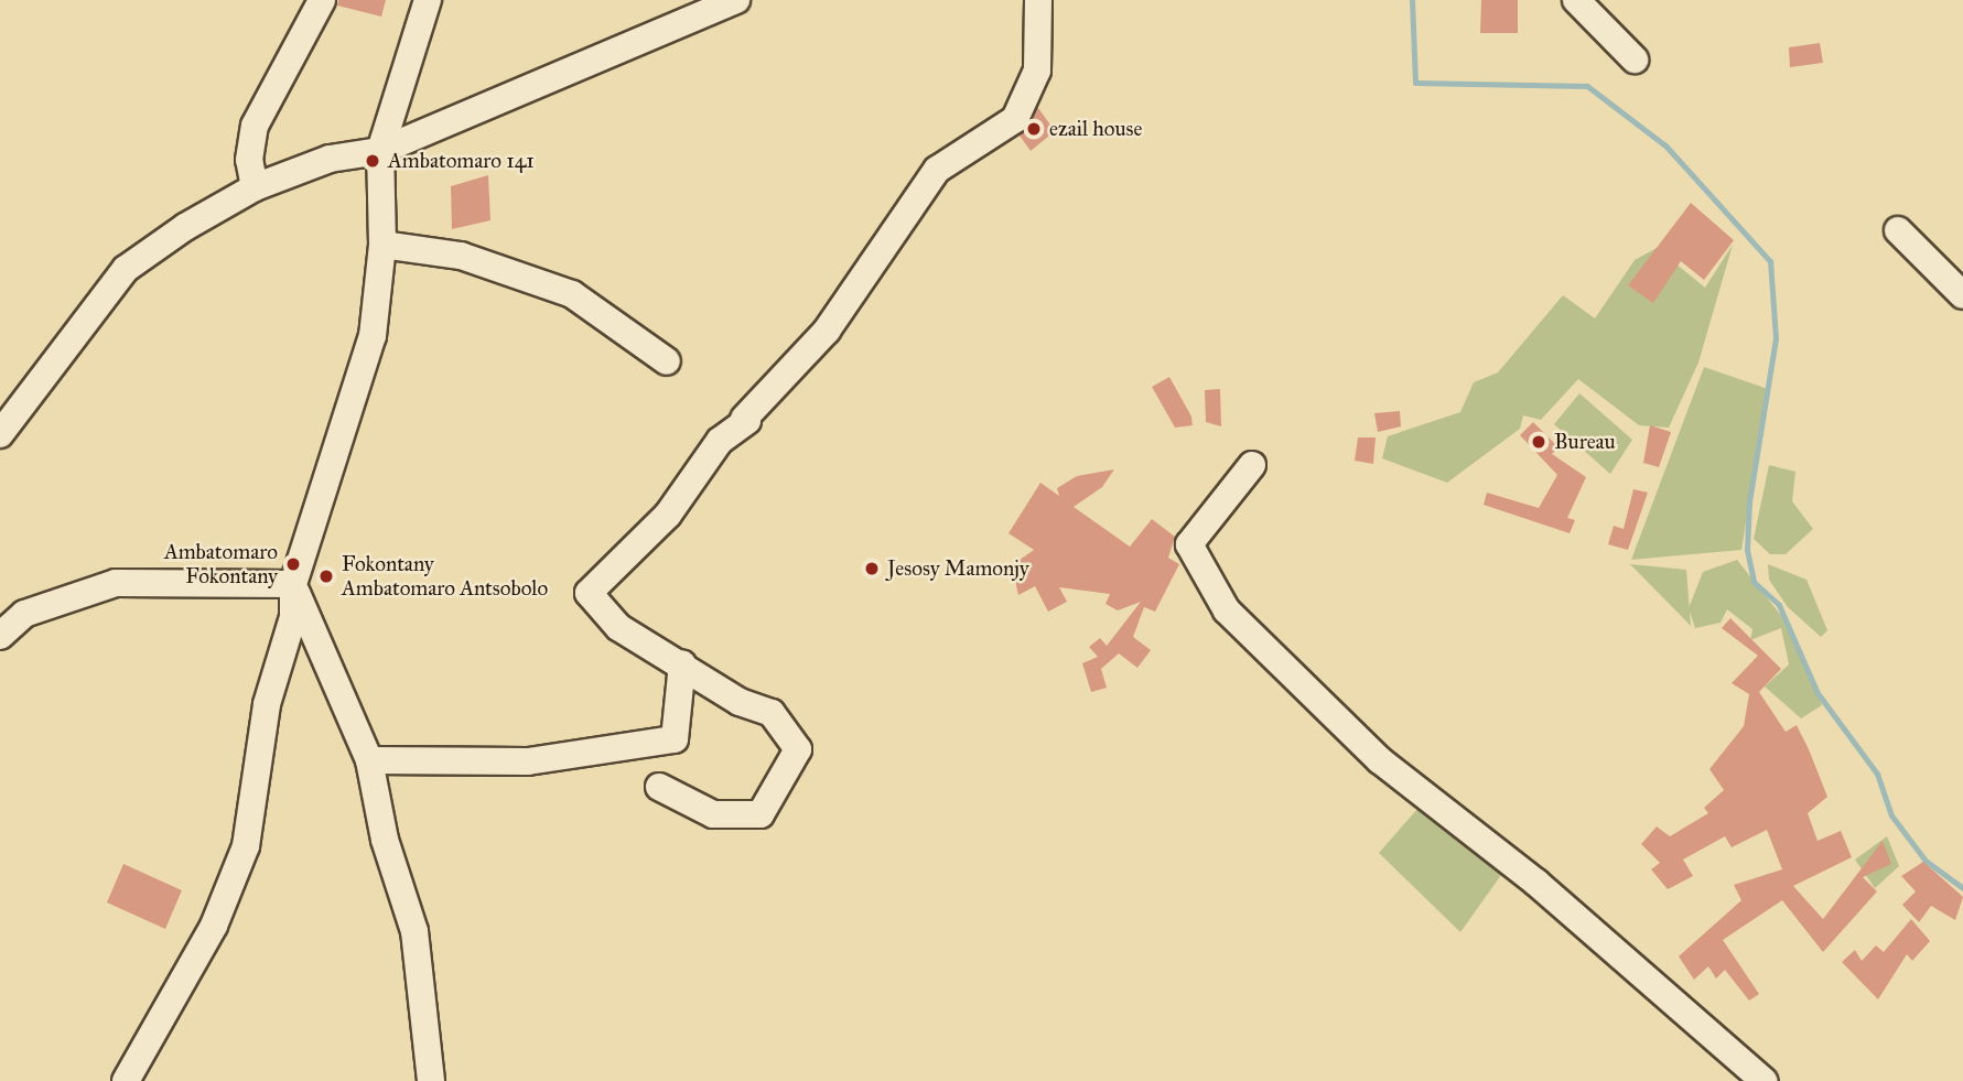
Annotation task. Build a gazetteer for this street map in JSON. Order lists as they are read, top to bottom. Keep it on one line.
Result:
{"places":["ezail house","Ambatomaro 141","Bureau","Ambatomaro Fokontany","Jesosy Mamonjy","Fokontany Ambatomaro Antsobolo"]}
